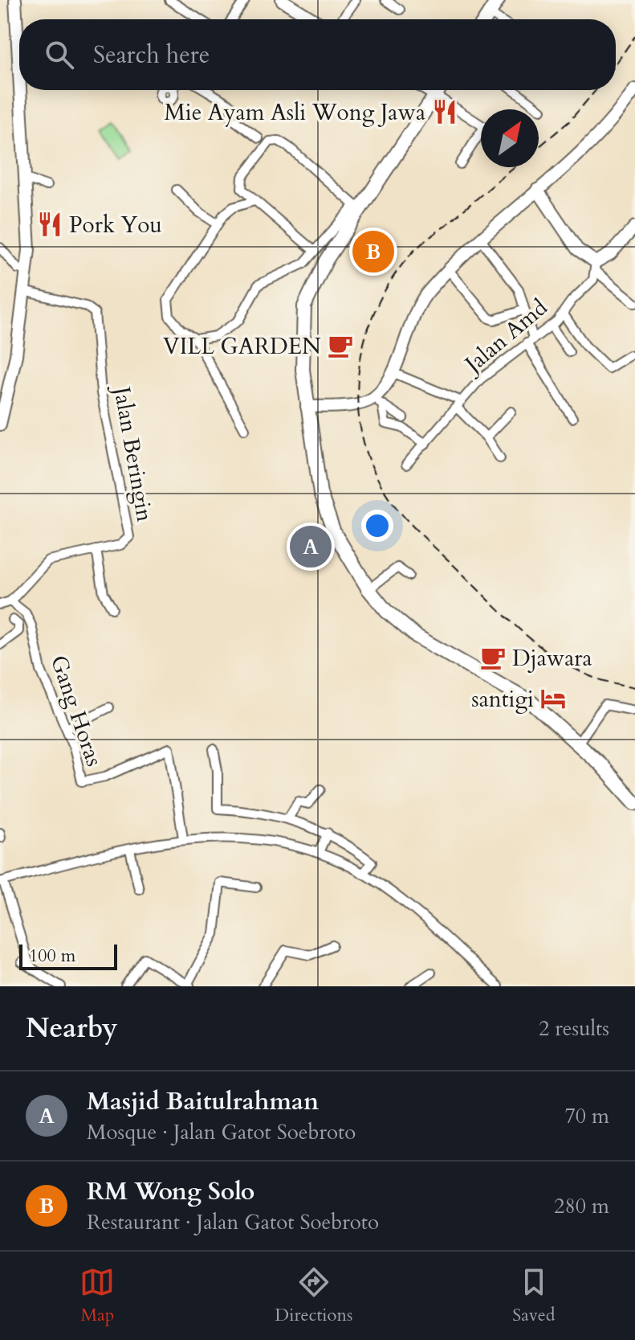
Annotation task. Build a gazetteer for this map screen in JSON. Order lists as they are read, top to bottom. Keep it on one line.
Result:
{"streets":{"street":["Jalan Amd","Jalan Beringin","Gang Horas"]},"crossings":[["Jalan Beringin","Gang Horas"]],"places":{"restaurant":["Mie Ayam Asli Wong Jawa","Pork You"],"cafe":["VILL GARDEN","Djawara"],"hotel":["santigi"]},"scale_bar":"100 m","north":"top right","page":{"search":"Search here","pins":["B","A"],"scale":"100 m","heading":["Nearby","2 results"],"list":[{"mark":"A","name":"Masjid Baitulrahman","note":"Mosque · Jalan Gatot Soebroto","value":"70 m"},{"mark":"B","name":"RM Wong Solo","note":"Restaurant · Jalan Gatot Soebroto","value":"280 m"}],"nav":["Map","Directions","Saved"]}}
